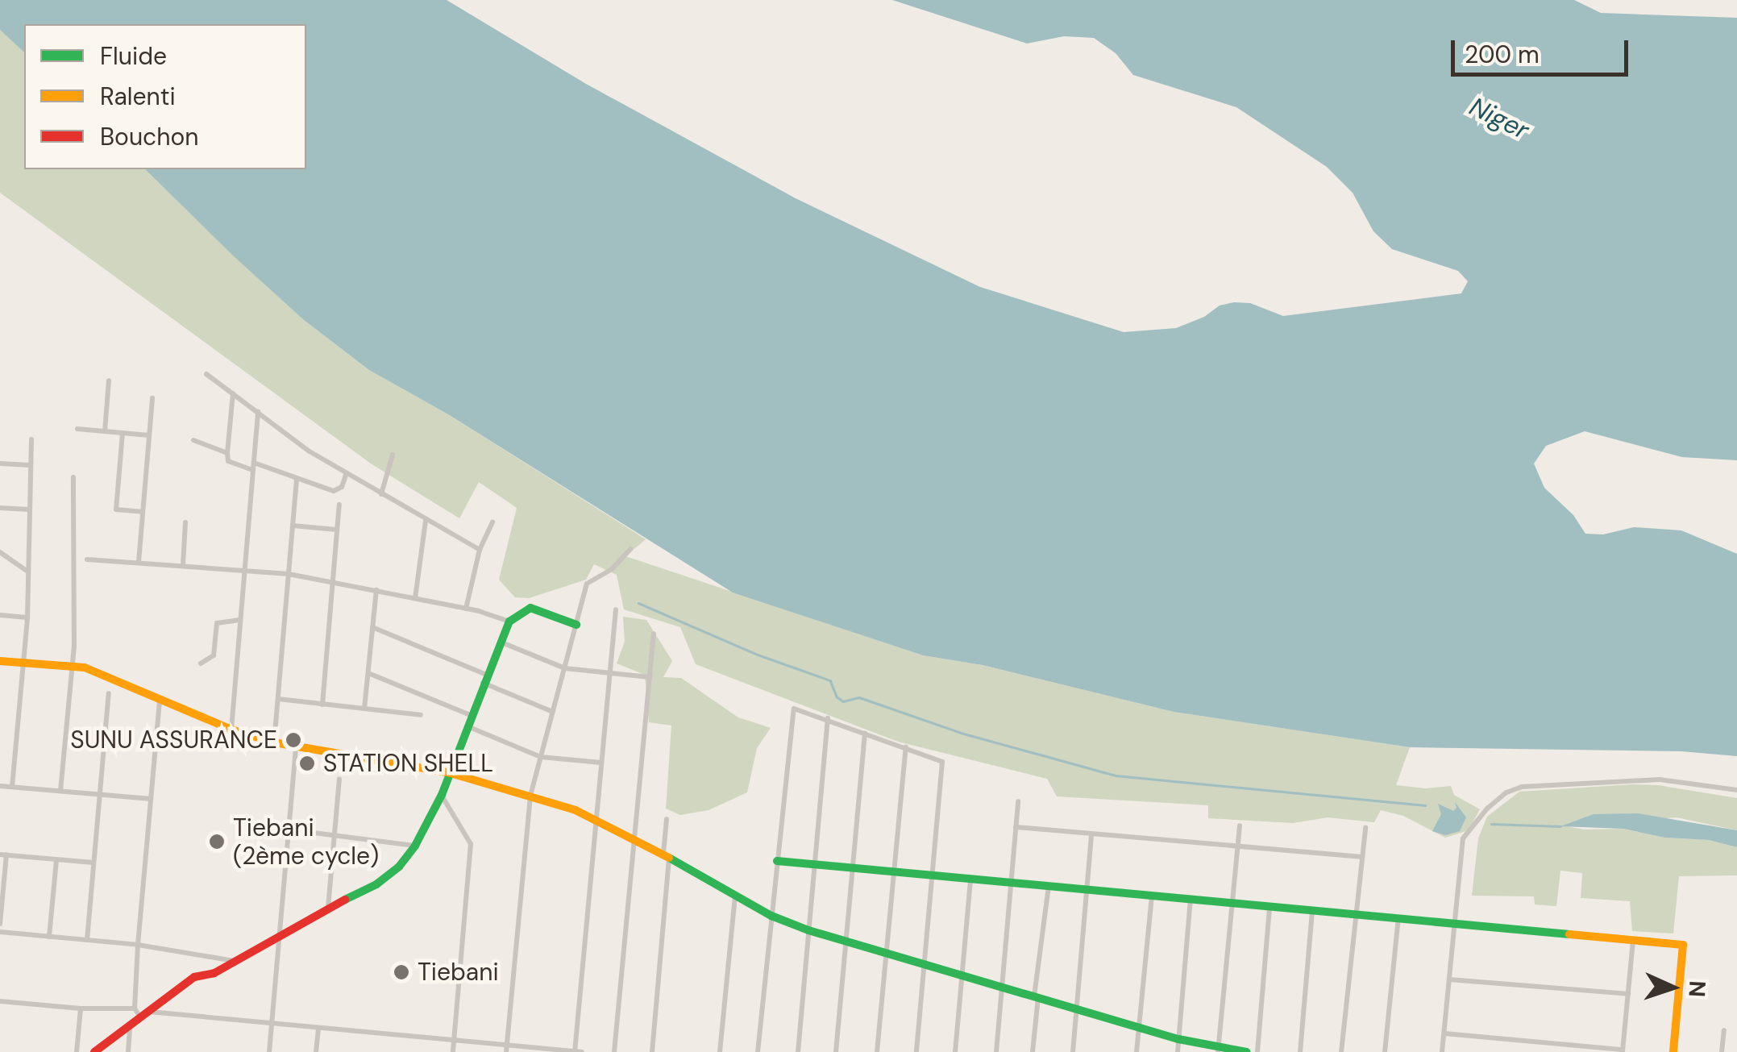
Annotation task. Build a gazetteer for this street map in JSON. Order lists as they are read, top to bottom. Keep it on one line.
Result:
{"water":["Niger"],"places":["SUNU ASSURANCE","STATION SHELL","Tiebani (2ème cycle)","Tiebani"],"legend":["Fluide","Ralenti","Bouchon"],"scale_bar":"200 m","north":"right"}
